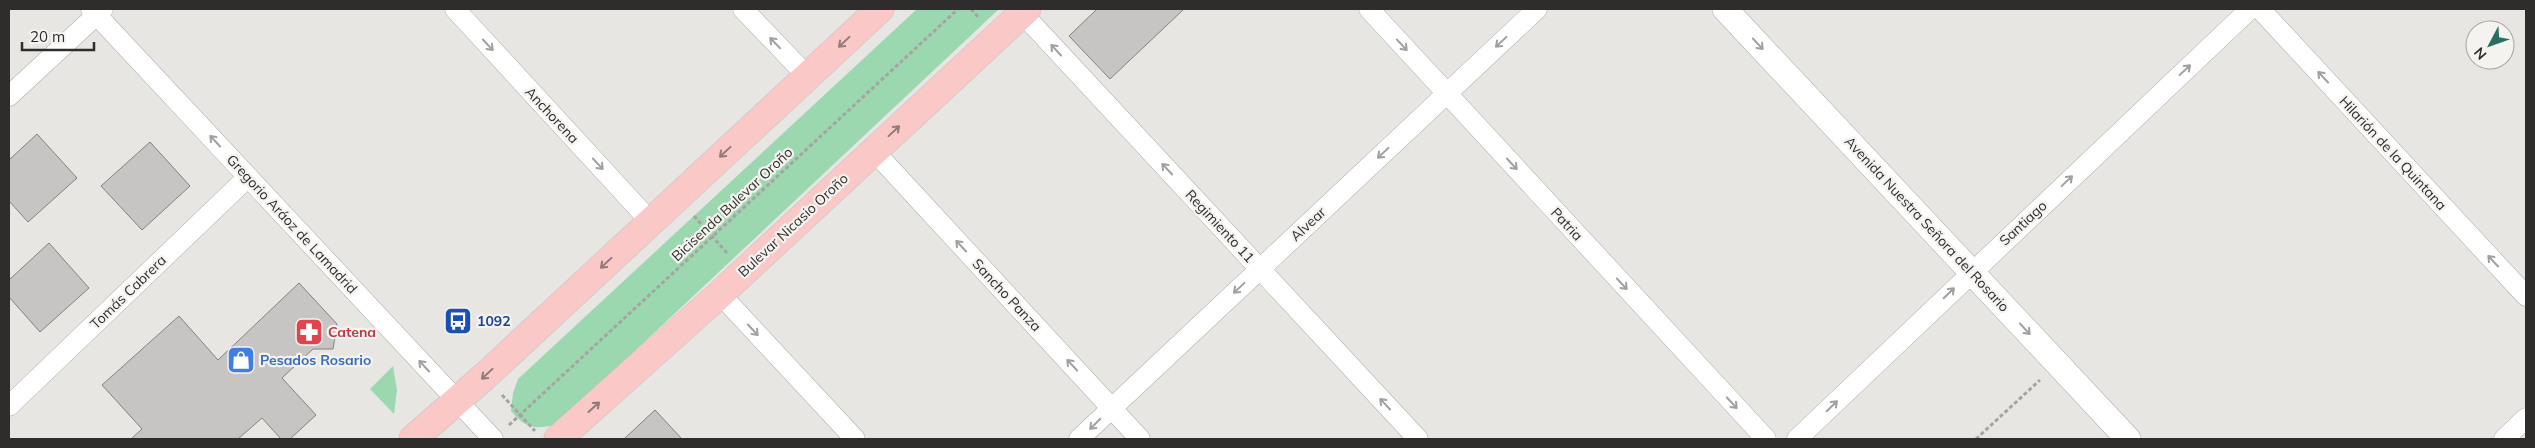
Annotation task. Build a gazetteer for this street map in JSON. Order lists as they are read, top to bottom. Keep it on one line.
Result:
{"streets":{"main road":["Bulevar Nicasio Oroño"],"street":["Anchorena","Hilarión de la Quintana","Santiago","Gregorio Aráoz de Lamadrid","Alvear","Patria","Avenida Nuestra Señora del Rosario","Regimiento 11","Tomás Cabrera","Sancho Panza"],"path":["Bicisenda Bulevar Oroño"]},"crossings":[["Santiago","Avenida Nuestra Señora del Rosario"],["Gregorio Aráoz de Lamadrid","Tomás Cabrera"],["Alvear","Patria"],["Alvear","Regimiento 11"],["Alvear","Sancho Panza"],["Bulevar Nicasio Oroño","Regimiento 11"],["Bulevar Nicasio Oroño","Sancho Panza"]],"one_way":["Anchorena","Hilarión de la Quintana","Santiago","Gregorio Aráoz de Lamadrid","Alvear","Patria","Avenida Nuestra Señora del Rosario","Regimiento 11","Sancho Panza"],"places":{"bus stop":["1092"],"pharmacy":["Catena"],"shop":["Pesados Rosario"]},"scale_bar":"20 m","north":"bottom left"}
